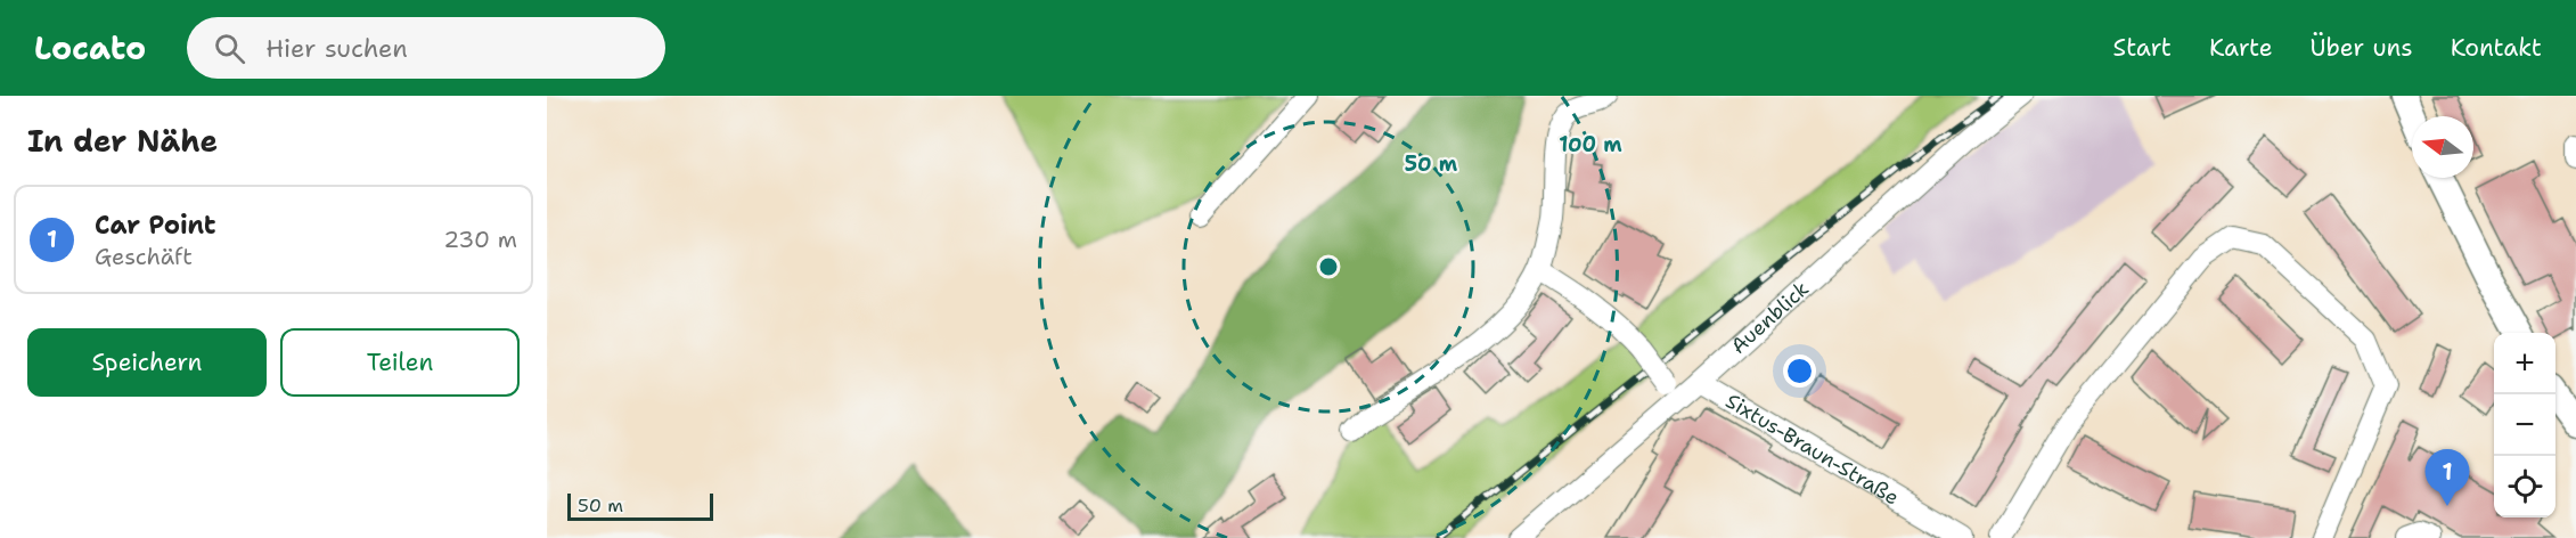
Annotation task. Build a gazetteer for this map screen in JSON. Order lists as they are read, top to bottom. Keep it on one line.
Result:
{"streets":{"street":["Auenblick","Sixtus-Braun-Straße"]},"crossings":[["Auenblick","Sixtus-Braun-Straße"]],"scale_bar":"50 m","north":"left","page":{"header":"Locato","search":"Hier suchen","nav":["Start","Karte","Über uns","Kontakt"],"heading":"In der Nähe","list":[{"mark":"1","name":"Car Point","note":"Geschäft","value":"230 m"}],"buttons":["Speichern","Teilen"],"map_buttons":["+","−"],"pins":"1","scale":"50 m"},"rings":["100 m","50 m"]}
